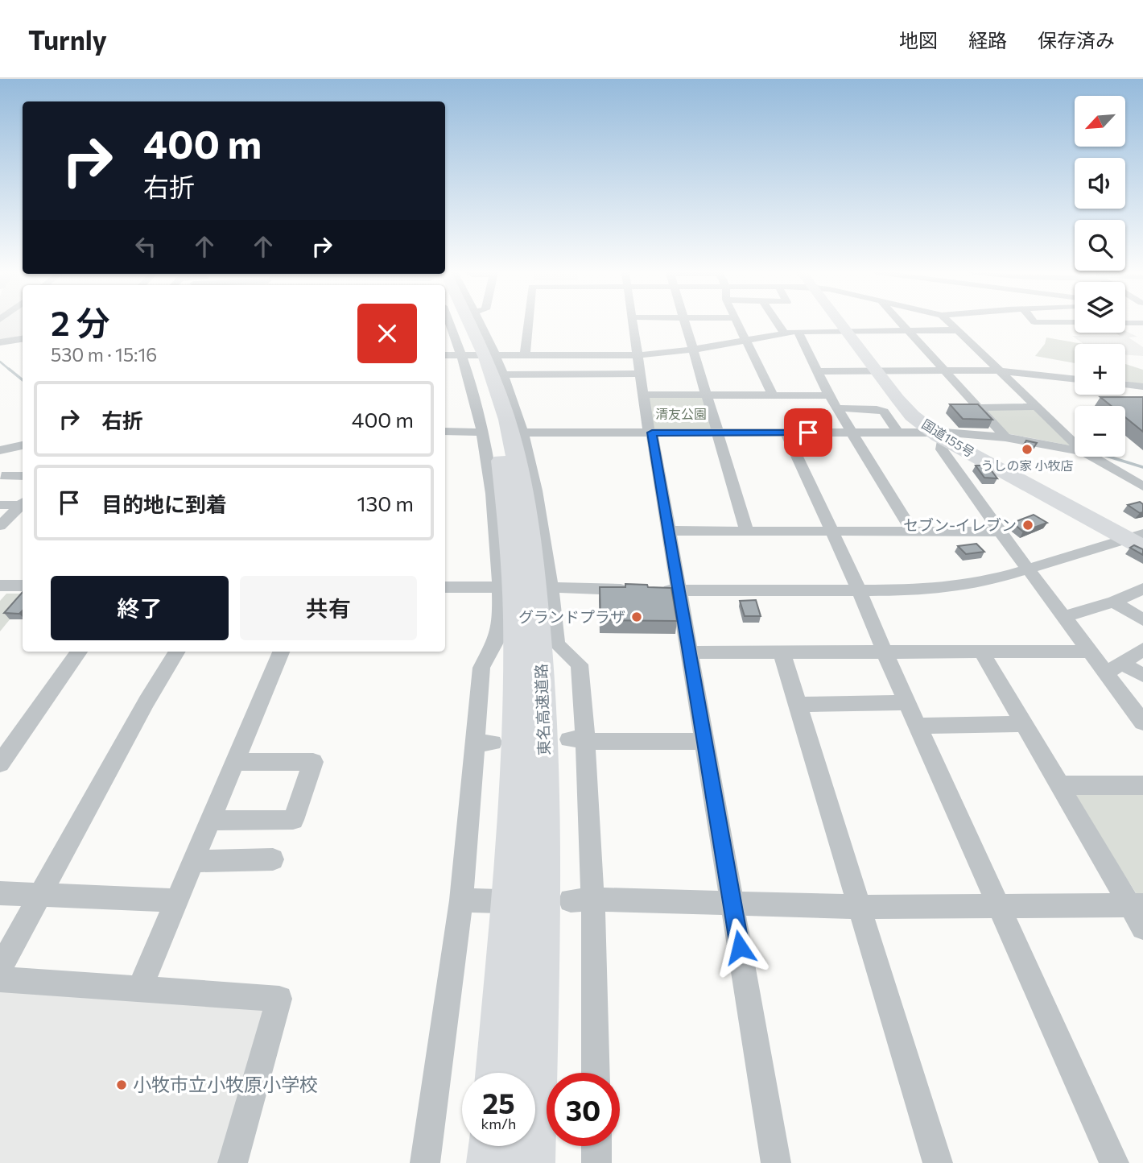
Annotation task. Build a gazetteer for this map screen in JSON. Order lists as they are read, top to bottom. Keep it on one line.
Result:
{"streets":{"highway":["国道155号","東名高速道路"]},"parks":["清友公園"],"places":["うしの家 小牧店","セブン-イレブン","グランドプラザ","小牧市立小牧原小学校"],"north":"bottom left","page":{"header":"Turnly","nav":["地図","経路","保存済み"],"map_buttons":["+","−"],"turn":["400 m","右折"],"heading":["2 分","530 m · 15:16"],"list":[{"name":"右折","value":"400 m"},{"name":"目的地に到着","value":"130 m"}],"buttons":["終了","共有"],"speed":"25 km/h","limit":"30"}}
